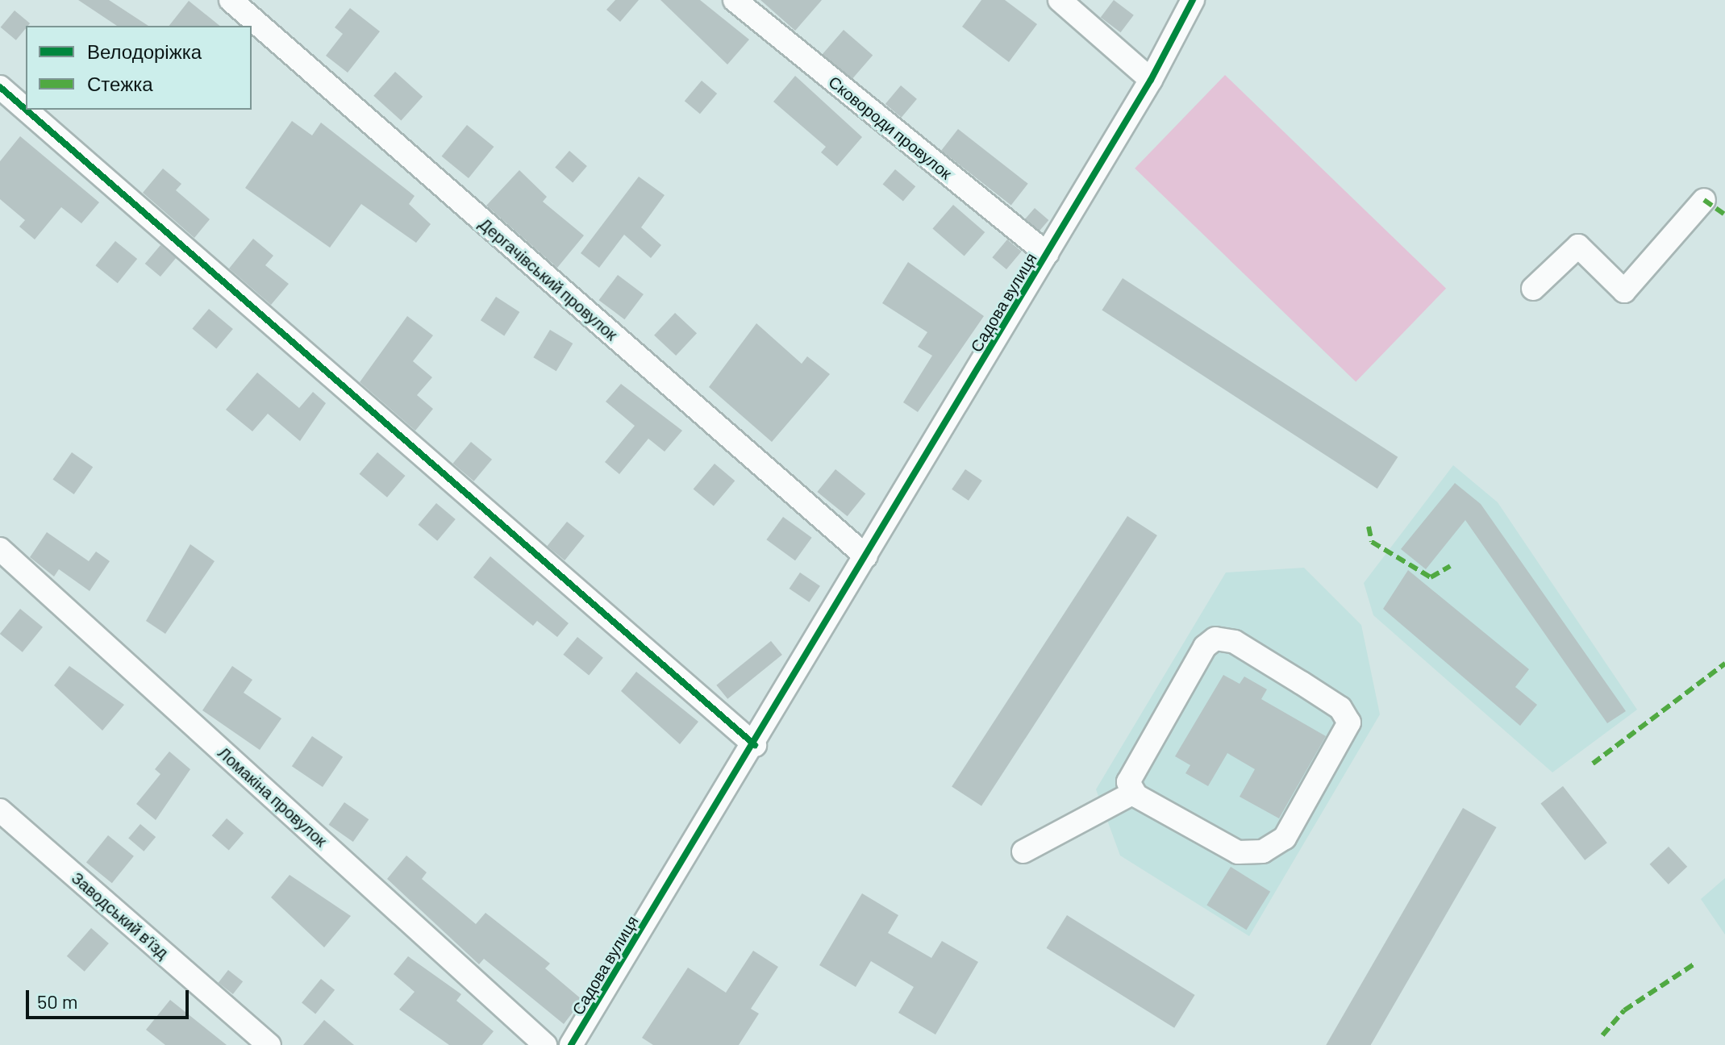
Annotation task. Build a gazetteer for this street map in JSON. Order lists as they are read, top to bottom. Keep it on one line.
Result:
{"streets":{"street":["Сковороди провулок","Дергачівський провулок","Садова вулиця","Ломакіна провулок","Заводський в’їзд"]},"crossings":[["Сковороди провулок","Садова вулиця"],["Дергачівський провулок","Садова вулиця"]],"legend":["Велодоріжка","Стежка"],"scale_bar":"50 m"}
